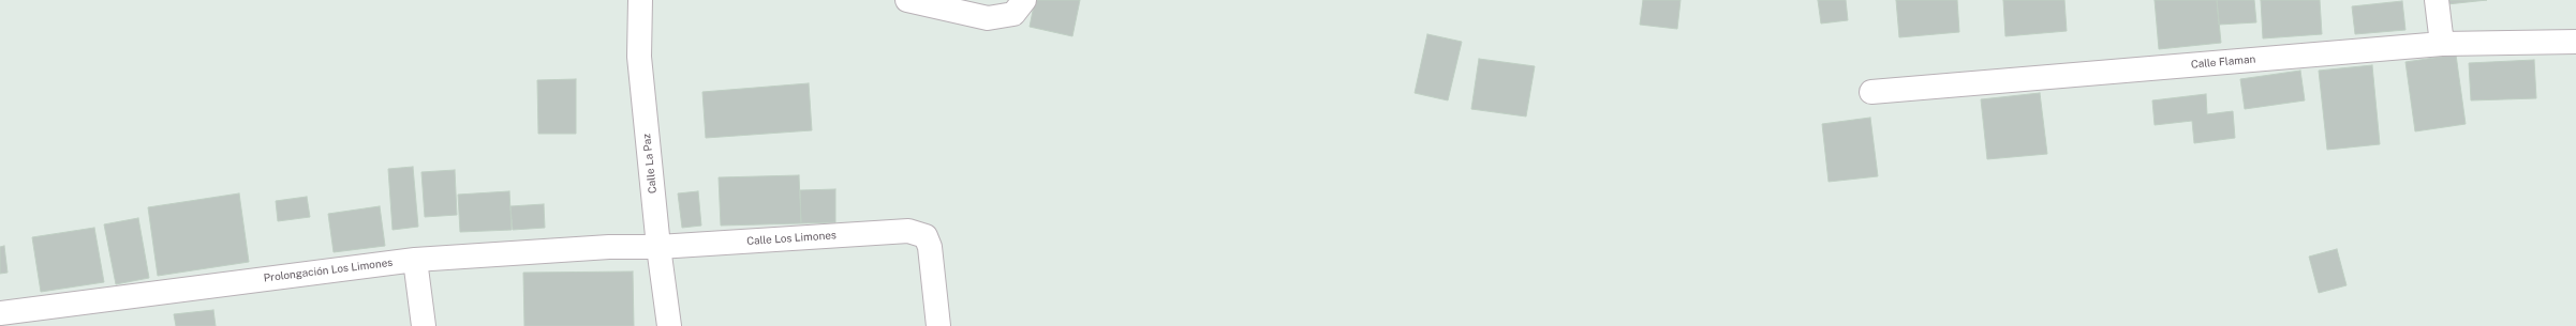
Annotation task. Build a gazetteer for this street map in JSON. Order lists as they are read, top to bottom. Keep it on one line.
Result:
{"streets":{"street":["Calle Flaman","Calle La Paz","Calle Los Limones","Prolongación Los Limones"]},"crossings":[["Calle La Paz","Calle Los Limones"],["Calle La Paz","Prolongación Los Limones"],["Calle Los Limones","Prolongación Los Limones"]]}
